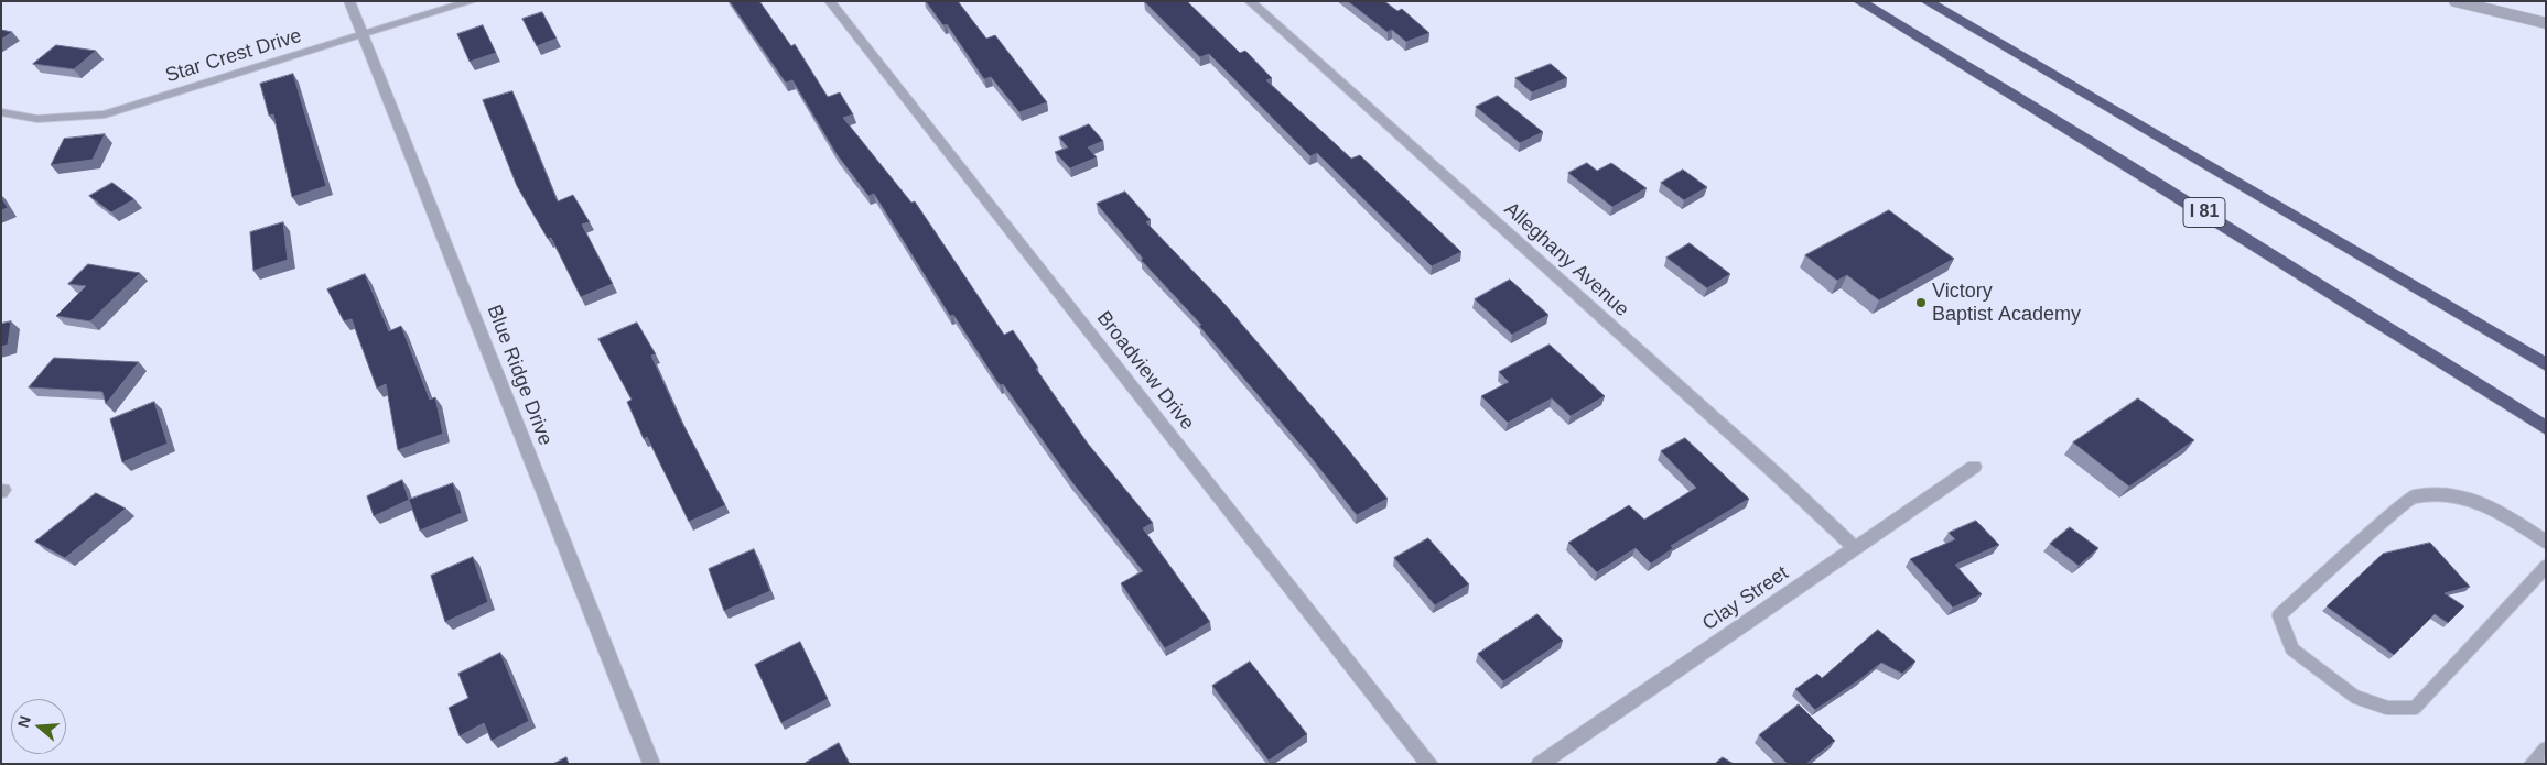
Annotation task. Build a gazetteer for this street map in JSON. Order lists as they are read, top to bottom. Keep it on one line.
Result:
{"streets":{"highway":["I 81"],"street":["Star Crest Drive","Alleghany Avenue","Broadview Drive","Blue Ridge Drive","Clay Street"]},"crossings":[["Star Crest Drive","Blue Ridge Drive"],["Alleghany Avenue","Clay Street"]],"places":["Victory Baptist Academy"],"north":"left"}
